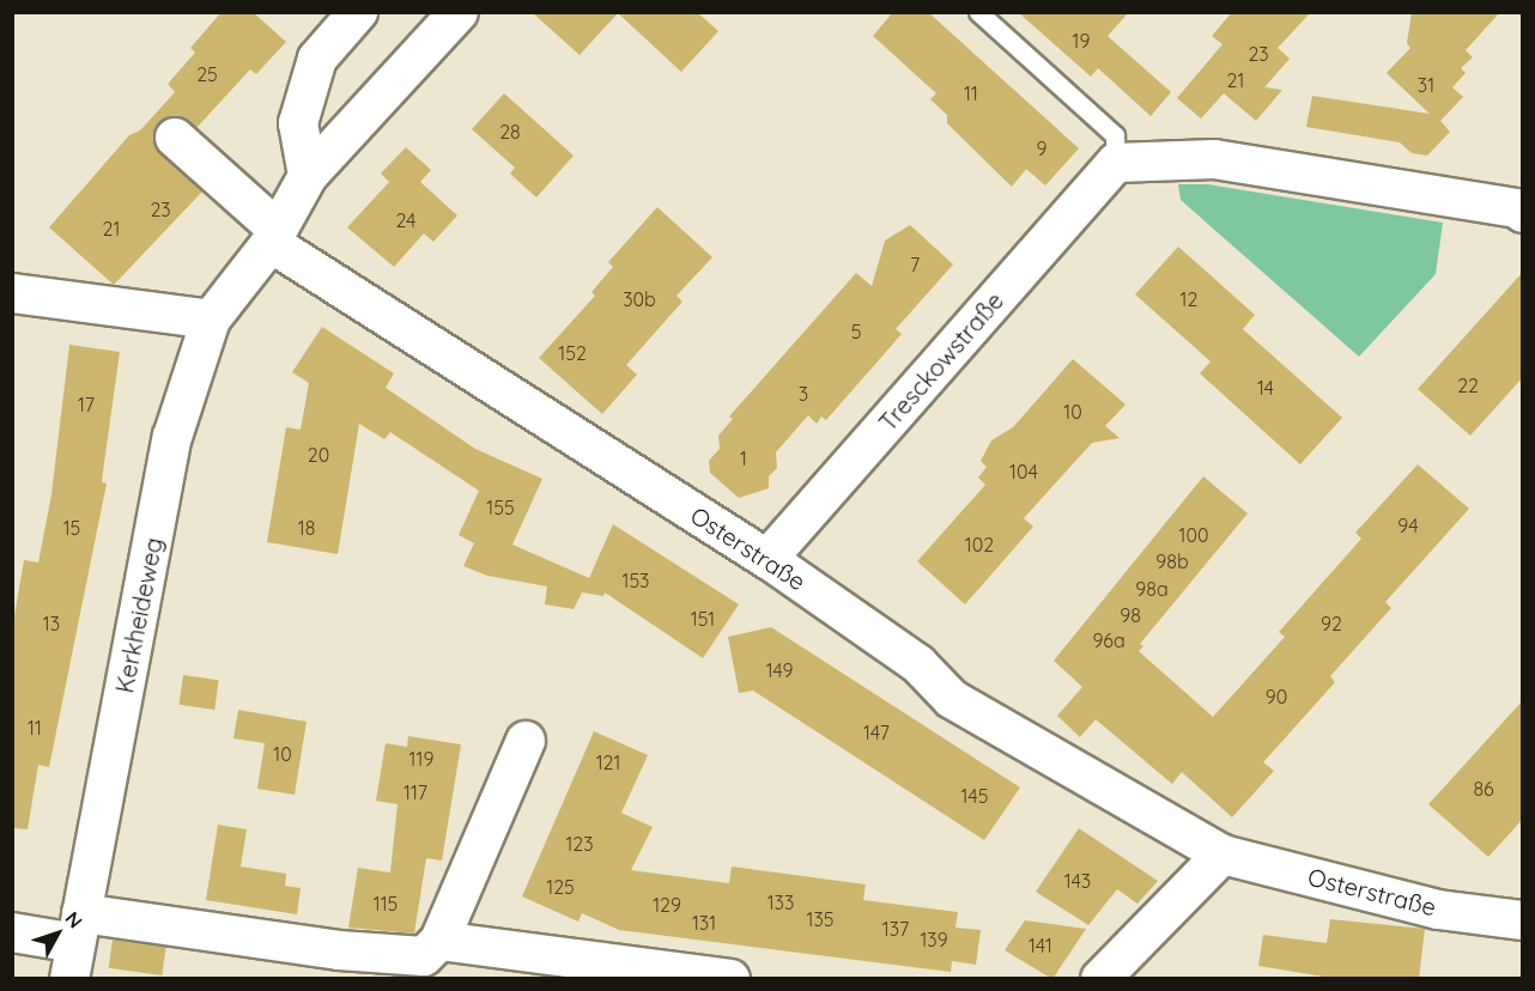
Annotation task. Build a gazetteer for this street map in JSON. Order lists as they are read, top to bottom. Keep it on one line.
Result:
{"streets":{"street":["Tresckowstraße","Osterstraße","Kerkheideweg"]},"crossings":[["Tresckowstraße","Osterstraße"],["Osterstraße","Kerkheideweg"]],"house_numbers":["19","23","25","21","31","11","28","9","23","24","21","7","30b","12","5","152","22","14","3","17","10","20","1","104","155","94","15","18","100","102","98b","153","98a","98","151","13","92","96a","149","90","11","147","10","119","121","86","117","145","123","143","125","133","115","129","135","131","137","139","141"],"north":"top right"}
